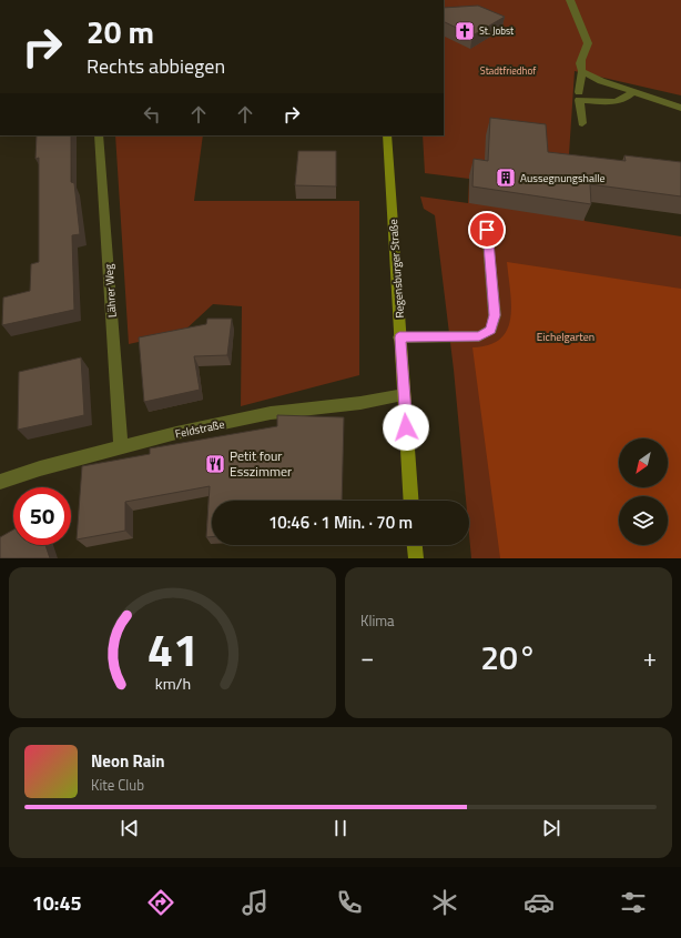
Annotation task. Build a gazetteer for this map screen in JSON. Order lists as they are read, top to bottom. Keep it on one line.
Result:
{"streets":{"main road":["Regensburger Straße"],"street":["Lährer Weg","Feldstraße"]},"crossings":[["Regensburger Straße","Feldstraße"],["Lährer Weg","Feldstraße"]],"parks":["Stadtfriedhof","Eichelgarten"],"places":{"church":["St. Jobst"],"building":["Aussegnungshalle"],"restaurant":["Petit four Esszimmer"]},"north":"bottom left","page":{"turn":["20 m","Rechts abbiegen"],"limit":"50","trip":"10:46 · 1 Min. · 70 m","tile":"Klima","heat":["−","20°","+"],"song":["Neon Rain","Kite Club"],"tabs":"10:45","gauge":["41","km/h"]}}
